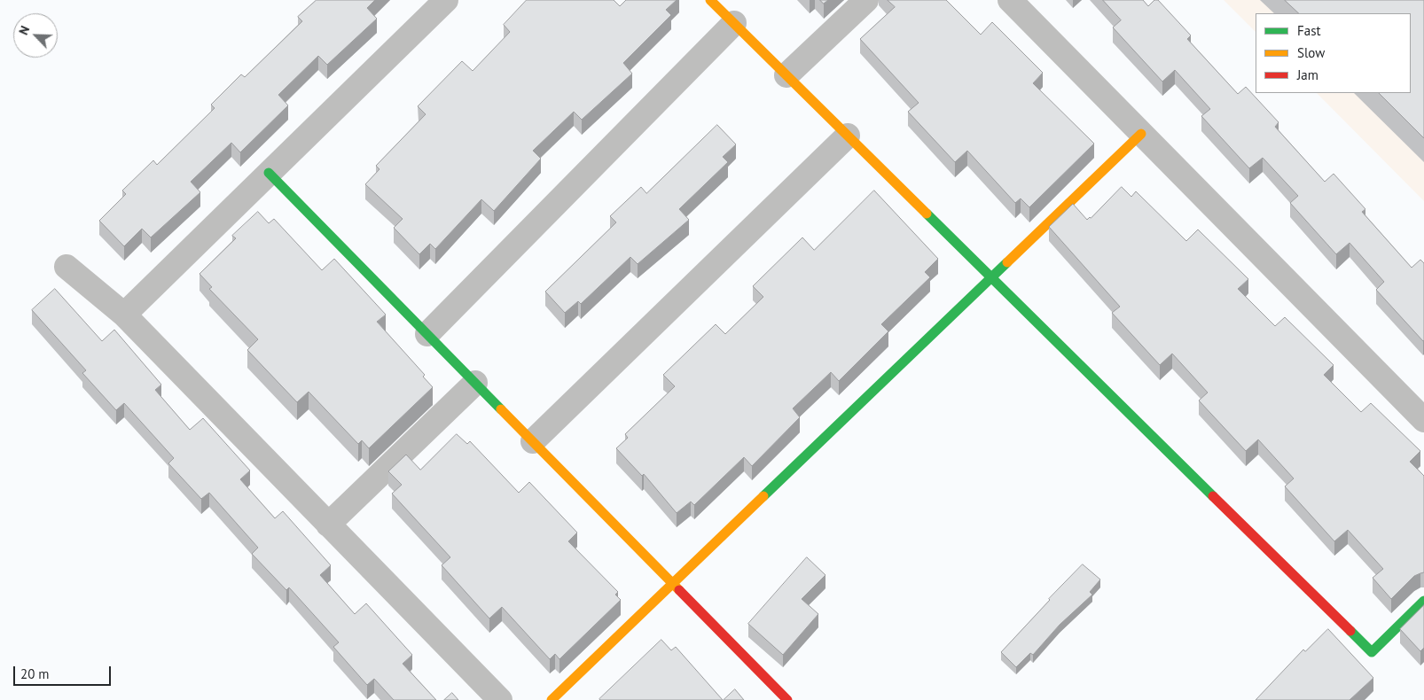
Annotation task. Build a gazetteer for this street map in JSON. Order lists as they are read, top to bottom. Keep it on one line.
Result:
{"legend":["Fast","Slow","Jam"],"scale_bar":"20 m","north":"top left"}
